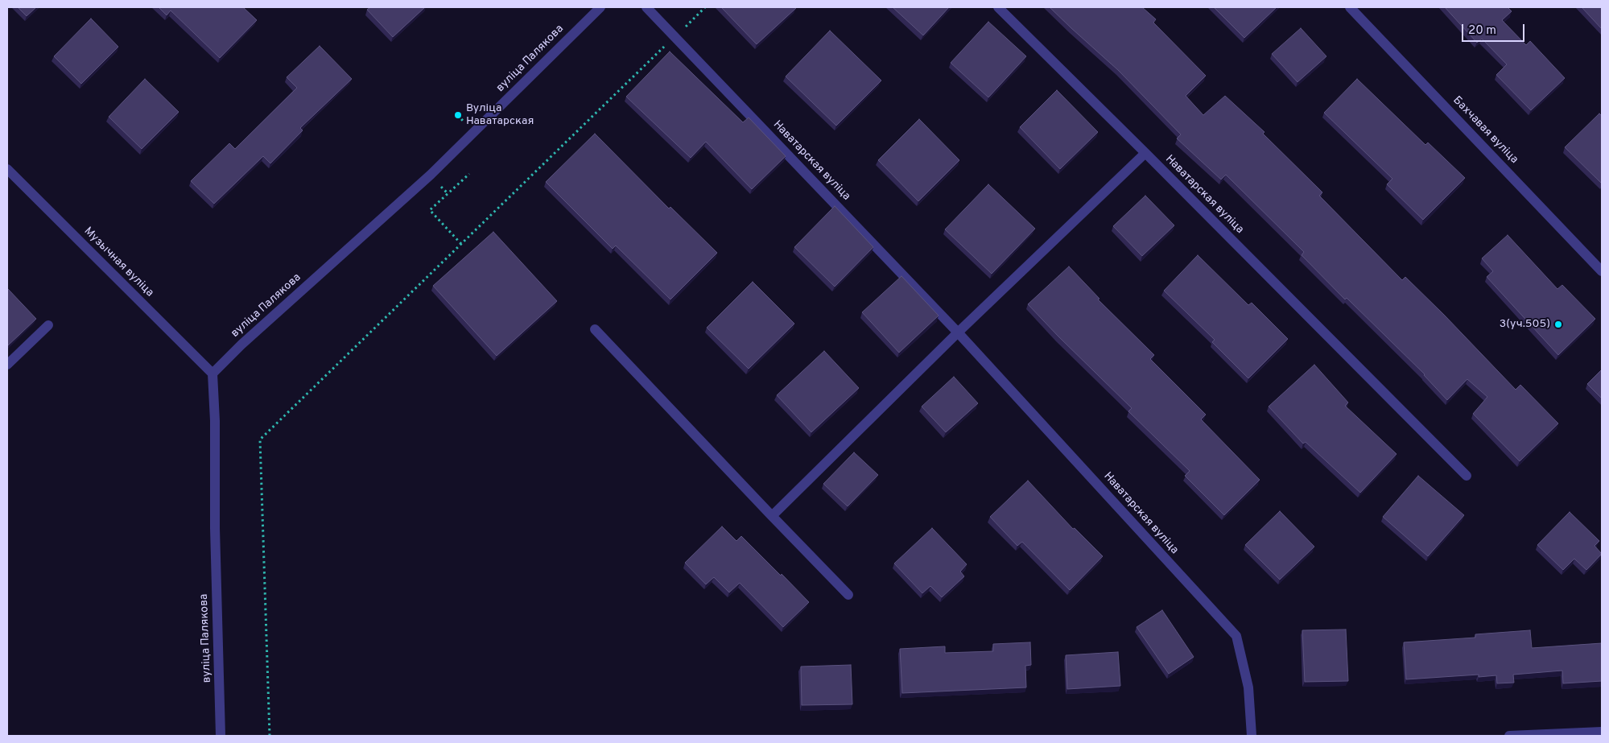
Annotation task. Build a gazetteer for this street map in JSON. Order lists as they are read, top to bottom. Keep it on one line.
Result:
{"streets":{"street":["вуліца Палякова","Бахчавая вуліца","Наватарская вуліца","Музычная вуліца"]},"crossings":[["вуліца Палякова","Музычная вуліца"]],"places":["Вуліца Наватарская","3(уч.505)"],"scale_bar":"20 m"}
